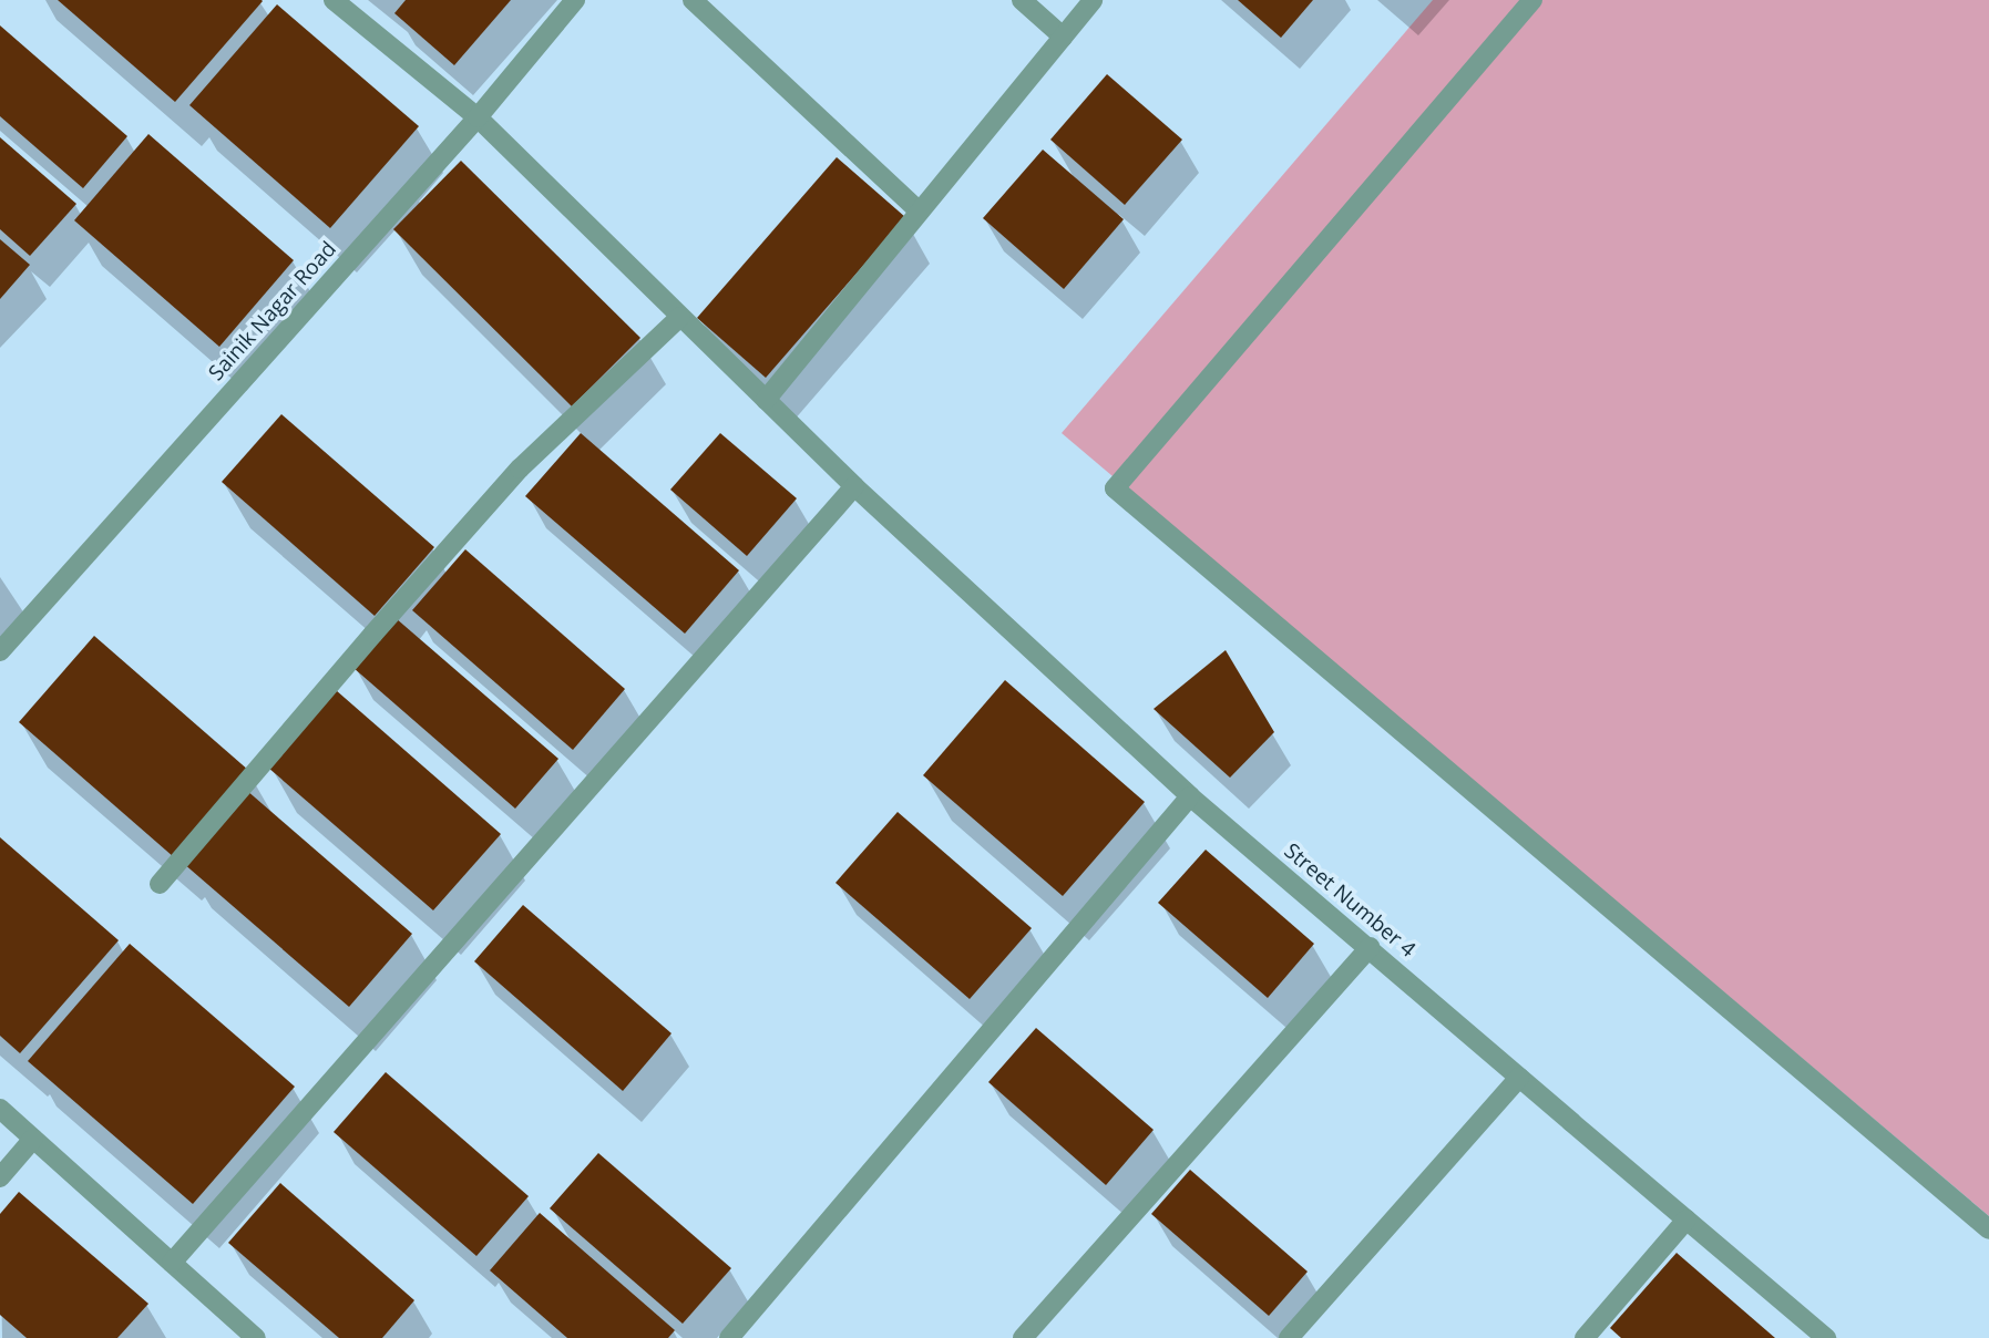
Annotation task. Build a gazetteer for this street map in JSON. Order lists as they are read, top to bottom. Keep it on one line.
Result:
{"streets":{"street":["Sainik Nagar Road","Street Number 4"]},"crossings":[["Sainik Nagar Road","Street Number 4"]]}
